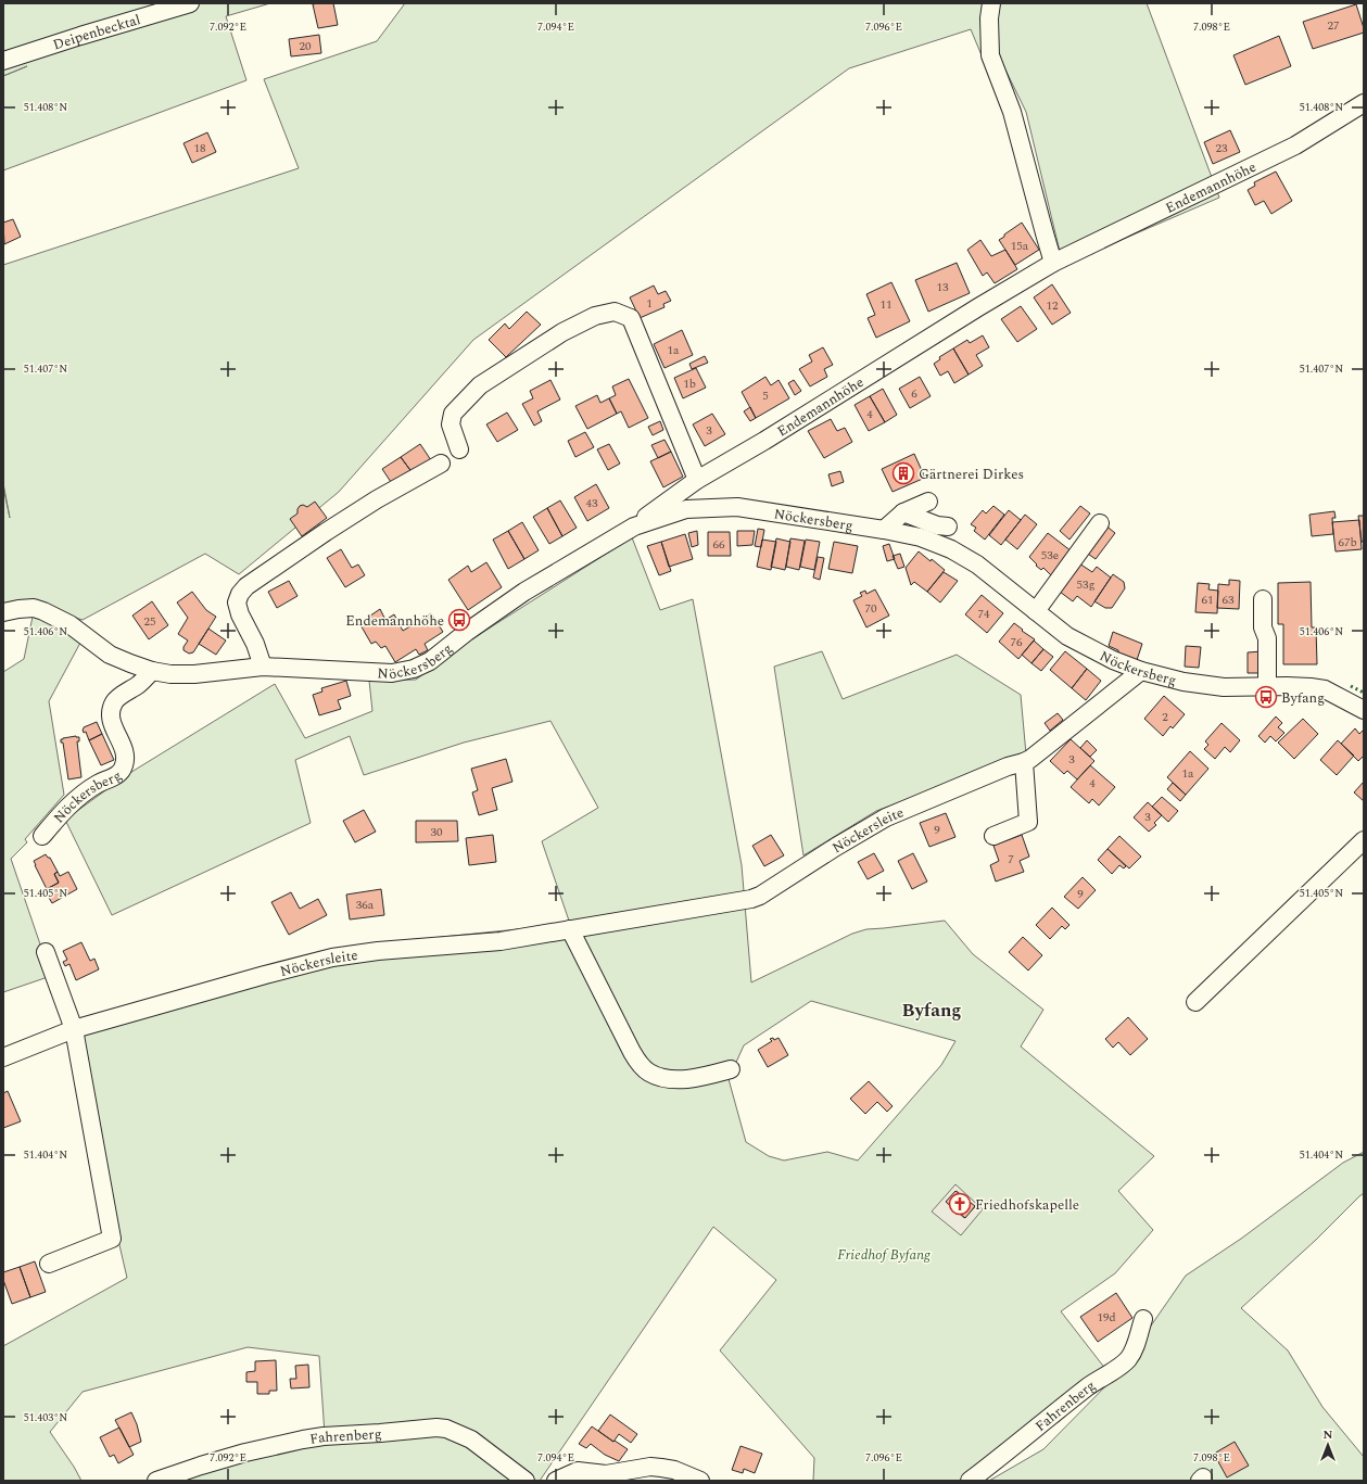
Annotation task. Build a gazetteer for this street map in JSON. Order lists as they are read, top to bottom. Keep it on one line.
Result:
{"streets":{"street":["Deipenbecktal","Endemannhöhe","Nöckersberg","Nöckersleite","Fahrenberg"]},"crossings":[["Endemannhöhe","Nöckersberg"],["Nöckersberg","Nöckersleite"]],"districts":["Byfang"],"parks":["Friedhof Byfang"],"places":{"building":["Gärtnerei Dirkes"],"bus stop":["Endemannhöhe","Byfang"],"church":["Friedhofskapelle"]},"house_numbers":["27","20","18","23","15a","13","1","11","12","1a","1b","6","5","4","3","43","67b","66","53e","53g","61","63","70","74","25","76","2","3","1a","4","3","9","30","7","9","36a","19d"],"north":"top","coordinates":["7.092°E","7.094°E","7.096°E","7.098°E","51.408°N","51.407°N","51.406°N","51.405°N","51.404°N","51.403°N"]}
